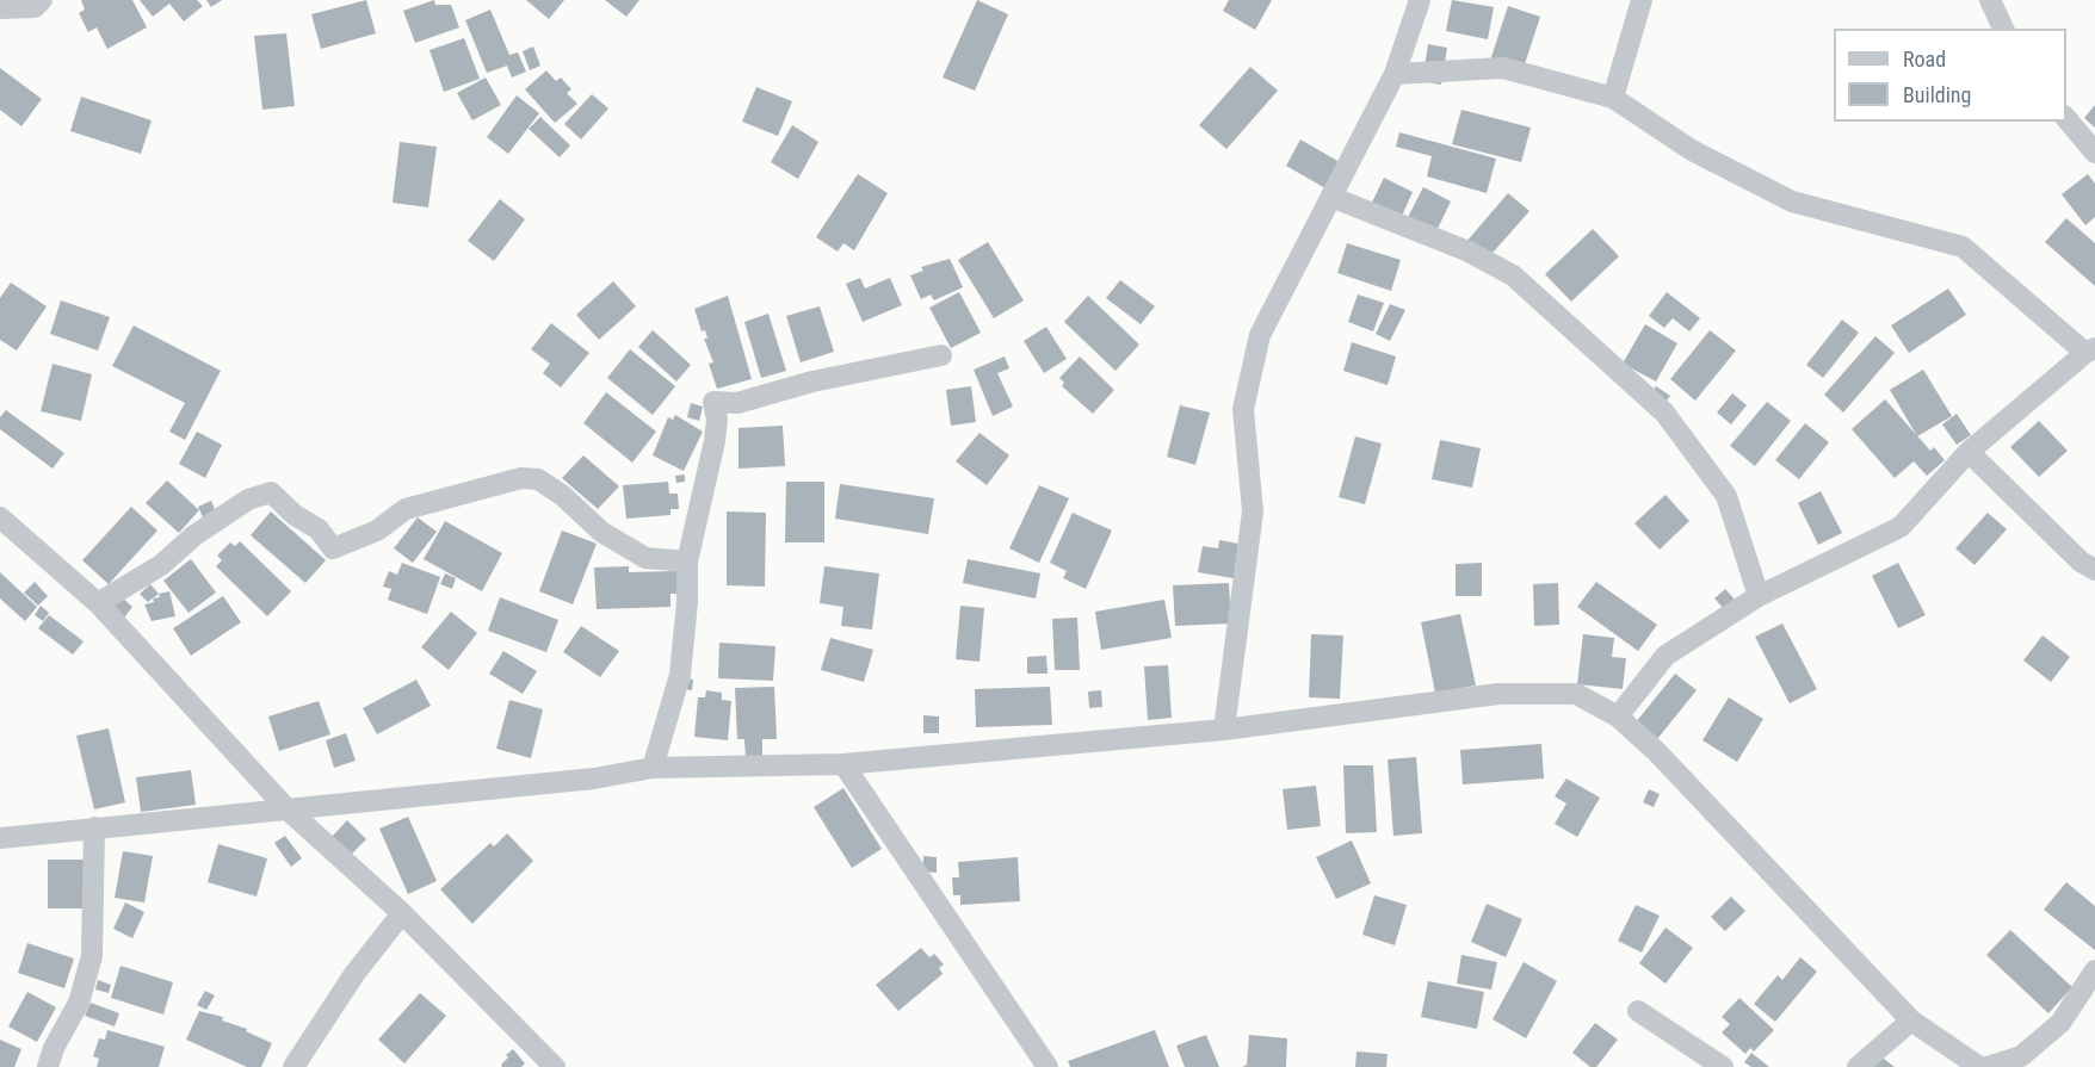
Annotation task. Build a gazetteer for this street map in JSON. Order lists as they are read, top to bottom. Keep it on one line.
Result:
{"legend":["Road","Building"]}
